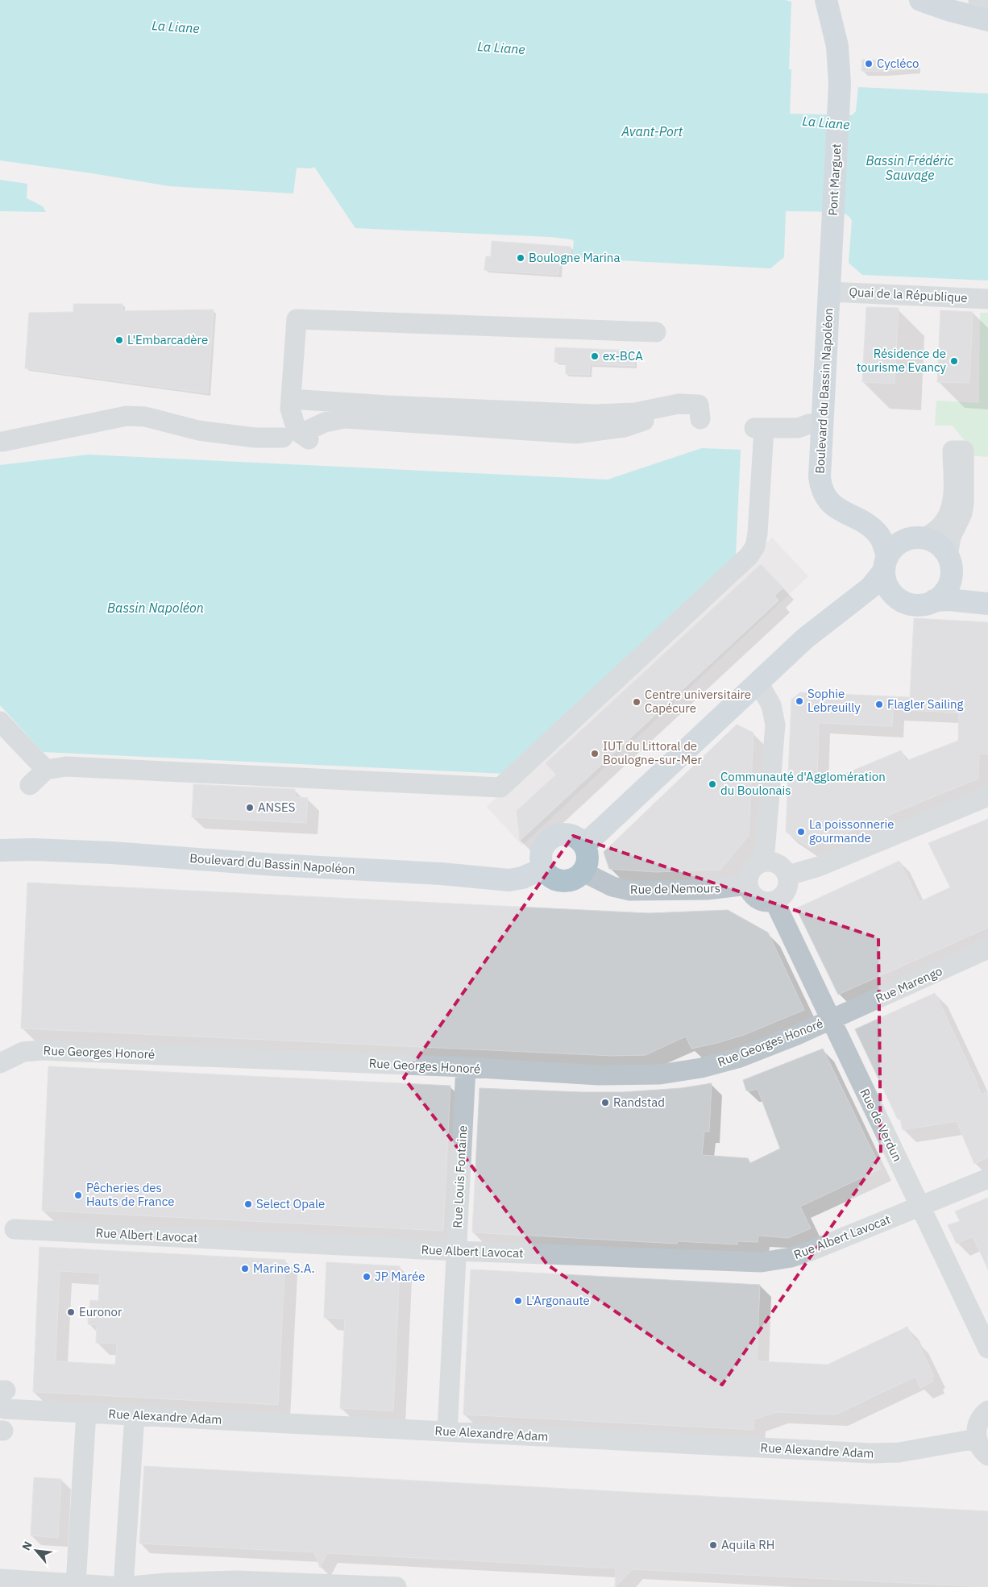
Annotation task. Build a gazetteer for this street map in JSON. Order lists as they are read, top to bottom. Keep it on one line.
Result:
{"streets":{"main road":["Pont Marguet","Boulevard du Bassin Napoléon"],"street":["Quai de la République","Rue de Nemours","Rue Marengo","Rue Georges Honoré","Rue de Verdun","Rue Louis Fontaine","Rue Albert Lavocat","Rue Alexandre Adam"]},"crossings":[["Pont Marguet","Boulevard du Bassin Napoléon"],["Quai de la République","Boulevard du Bassin Napoléon"],["Boulevard du Bassin Napoléon","Rue de Nemours"],["Rue de Nemours","Rue de Verdun"],["Rue Marengo","Rue Georges Honoré"],["Rue Marengo","Rue de Verdun"],["Rue Georges Honoré","Rue de Verdun"],["Rue Georges Honoré","Rue Louis Fontaine"],["Rue de Verdun","Rue Albert Lavocat"],["Rue Louis Fontaine","Rue Albert Lavocat"],["Rue Louis Fontaine","Rue Alexandre Adam"]],"water":["La Liane","Avant-Port","Bassin Frédéric Sauvage","Bassin Napoléon"],"places":["Cycléco","Boulogne Marina","L'Embarcadère","ex-BCA","Résidence de tourisme Evancy","Sophie Lebreuilly","Centre universitaire Capécure","Flagler Sailing","IUT du Littoral de Boulogne-sur-Mer","Communauté d'Agglomération du Boulonais","ANSES","La poissonnerie gourmande","Randstad","Pêcheries des Hauts de France","Select Opale","Marine S.A.","JP Marée","L'Argonaute","Euronor","Aquila RH"],"north":"top left"}
